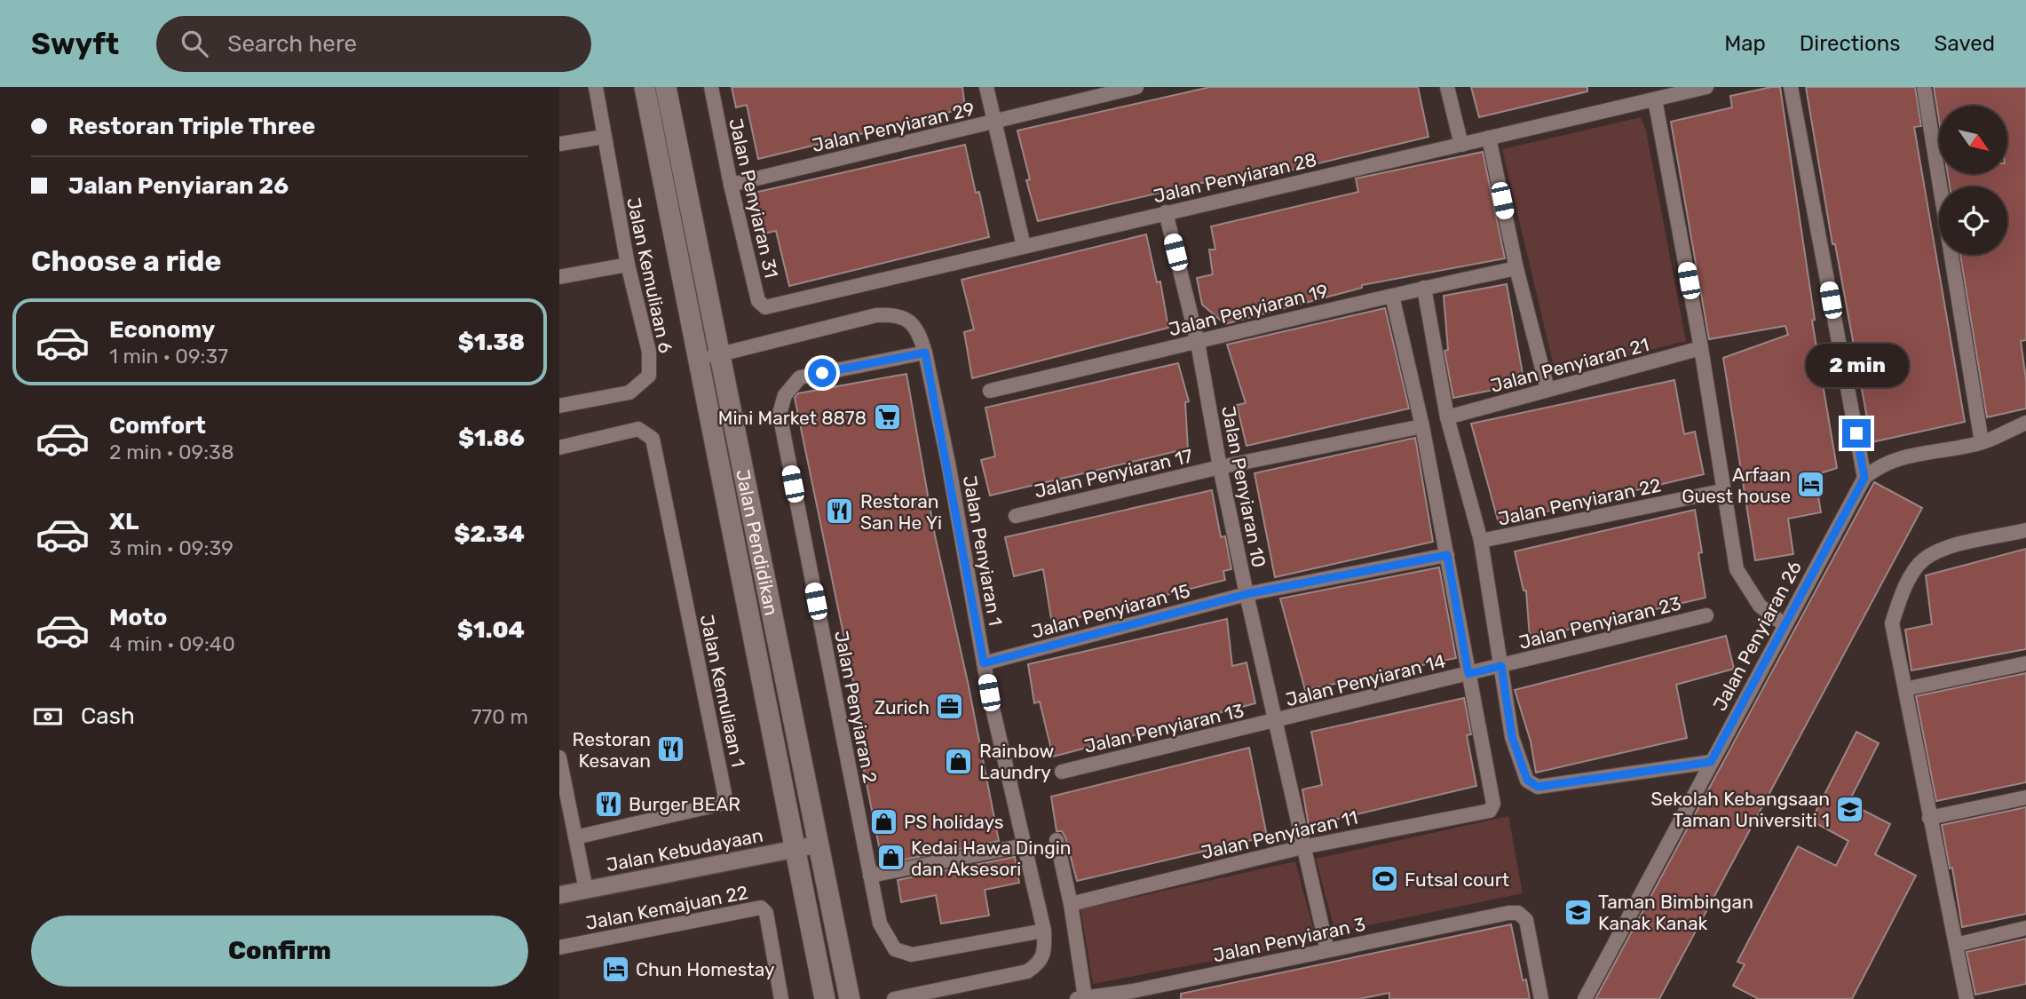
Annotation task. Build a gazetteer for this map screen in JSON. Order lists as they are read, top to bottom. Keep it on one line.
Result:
{"streets":{"main road":["Jalan Pendidikan"],"street":["Jalan Penyiaran 29","Jalan Penyiaran 28","Jalan Penyiaran 31","Jalan Kemuliaan 6","Jalan Penyiaran 19","Jalan Penyiaran 21","Jalan Penyiaran 17","Jalan Penyiaran 10","Jalan Penyiaran 22","Jalan Penyiaran 1","Jalan Penyiaran 15","Jalan Penyiaran 23","Jalan Penyiaran 26","Jalan Penyiaran 14","Jalan Kemuliaan 1","Jalan Penyiaran 2","Jalan Penyiaran 13","Jalan Penyiaran 11","Jalan Kebudayaan","Jalan Kemajuan 22","Jalan Penyiaran 3"]},"crossings":[["Jalan Penyiaran 29","Jalan Penyiaran 31"],["Jalan Penyiaran 28","Jalan Penyiaran 31"],["Jalan Penyiaran 28","Jalan Penyiaran 10"],["Jalan Penyiaran 19","Jalan Penyiaran 10"],["Jalan Penyiaran 17","Jalan Penyiaran 10"],["Jalan Penyiaran 10","Jalan Penyiaran 15"],["Jalan Penyiaran 10","Jalan Penyiaran 14"],["Jalan Penyiaran 10","Jalan Penyiaran 13"],["Jalan Penyiaran 10","Jalan Penyiaran 11"],["Jalan Penyiaran 10","Jalan Penyiaran 3"],["Jalan Pendidikan","Jalan Penyiaran 1"],["Jalan Pendidikan","Jalan Kebudayaan"],["Jalan Penyiaran 1","Jalan Penyiaran 15"],["Jalan Penyiaran 1","Jalan Penyiaran 2"],["Jalan Penyiaran 23","Jalan Penyiaran 14"],["Jalan Penyiaran 14","Jalan Penyiaran 13"],["Jalan Penyiaran 14","Jalan Penyiaran 11"]],"places":{"supermarket":["Mini Market 8878"],"hotel":["Arfaan Guest house","Chun Homestay"],"restaurant":["Restoran San He Yi","Restoran Kesavan","Burger BEAR"],"office":["Zurich"],"shop":["Rainbow Laundry","PS holidays","Kedai Hawa Dingin dan Aksesori"],"school or university":["Sekolah Kebangsaan Taman Universiti 1","Taman Bimbingan Kanak Kanak"],"sports":["Futsal court"]},"north":"bottom right","page":{"header":"Swyft","search":"Search here","nav":["Map","Directions","Saved"],"banner":["Restoran Triple Three","Jalan Penyiaran 26"],"heading":"Choose a ride","list":[{"name":"Economy","note":"1 min · 09:37","value":"$1.38"},{"name":"Comfort","note":"2 min · 09:38","value":"$1.86"},{"name":"XL","note":"3 min · 09:39","value":"$2.34"},{"name":"Moto","note":"4 min · 09:40","value":"$1.04"}],"bubble":"2 min","pay":["Cash","770 m"],"buttons":"Confirm"}}
